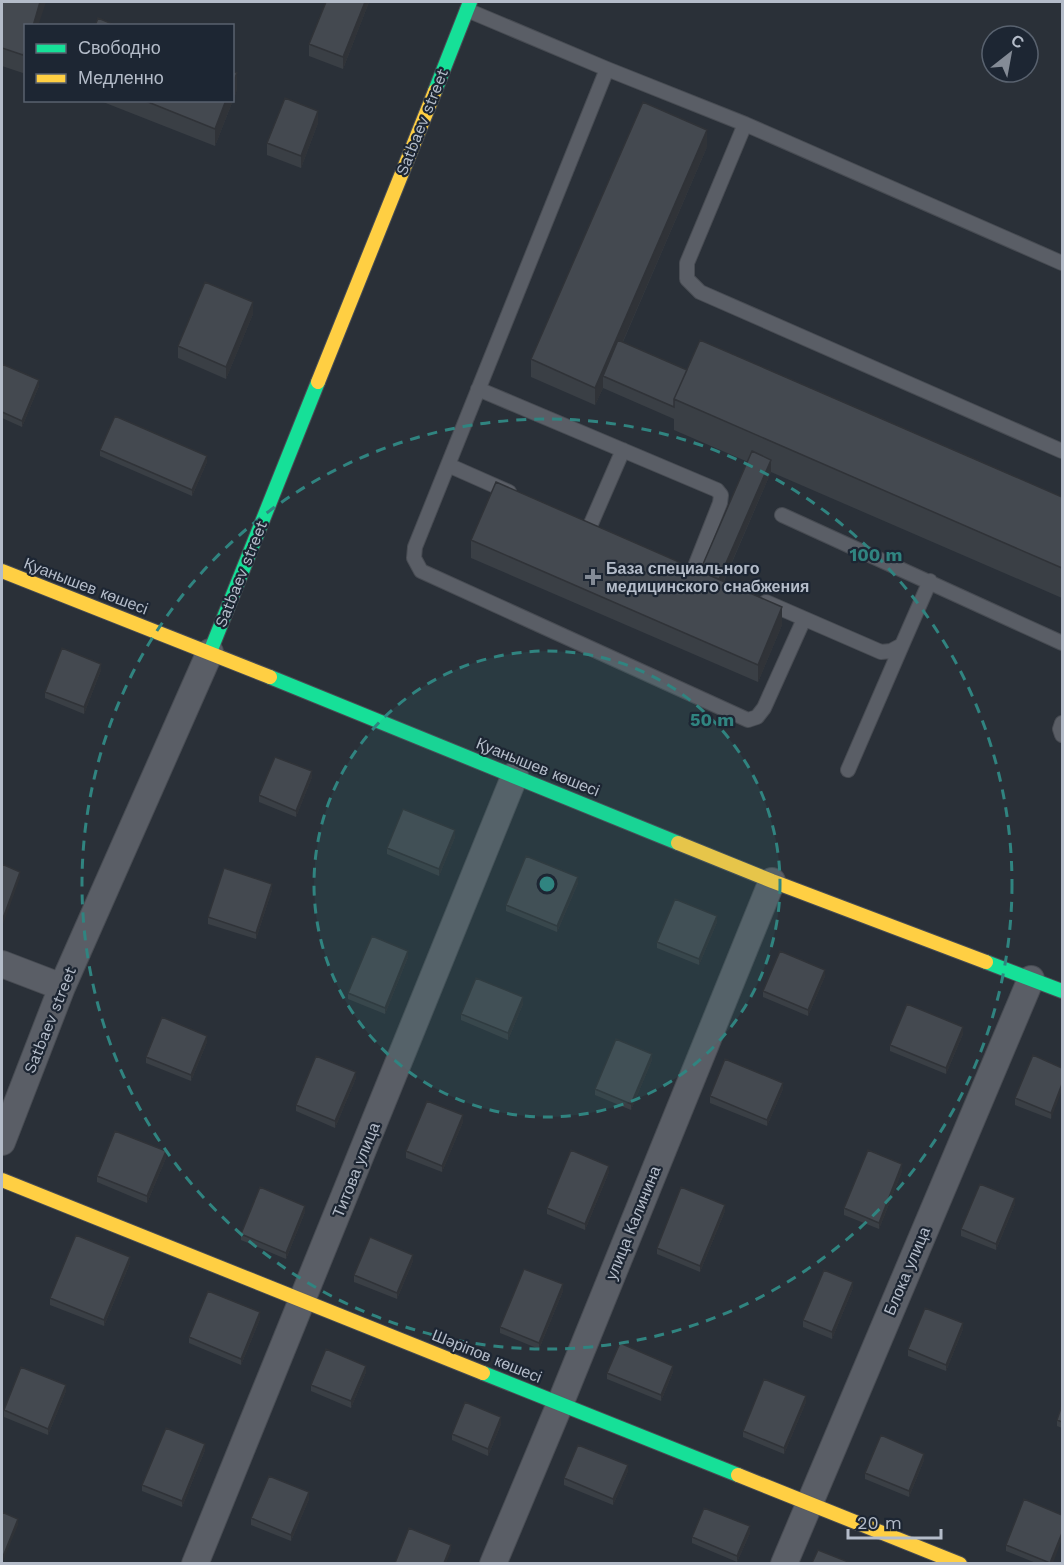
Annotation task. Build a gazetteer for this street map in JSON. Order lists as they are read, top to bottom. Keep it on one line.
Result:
{"streets":{"street":["Satbaev street","Қуанышев көшесі","Титова улица","улица Калинина","Блока улица","Шәріпов көшесі"]},"crossings":[["Satbaev street","Қуанышев көшесі"],["Қуанышев көшесі","Титова улица"],["Қуанышев көшесі","улица Калинина"],["Қуанышев көшесі","Блока улица"],["Титова улица","Шәріпов көшесі"],["улица Калинина","Шәріпов көшесі"],["Блока улица","Шәріпов көшесі"]],"places":{"health":["База специального медицинского снабжения"]},"legend":["Свободно","Медленно"],"scale_bar":"20 m","north":"top right","rings":["100 m","50 m"]}
